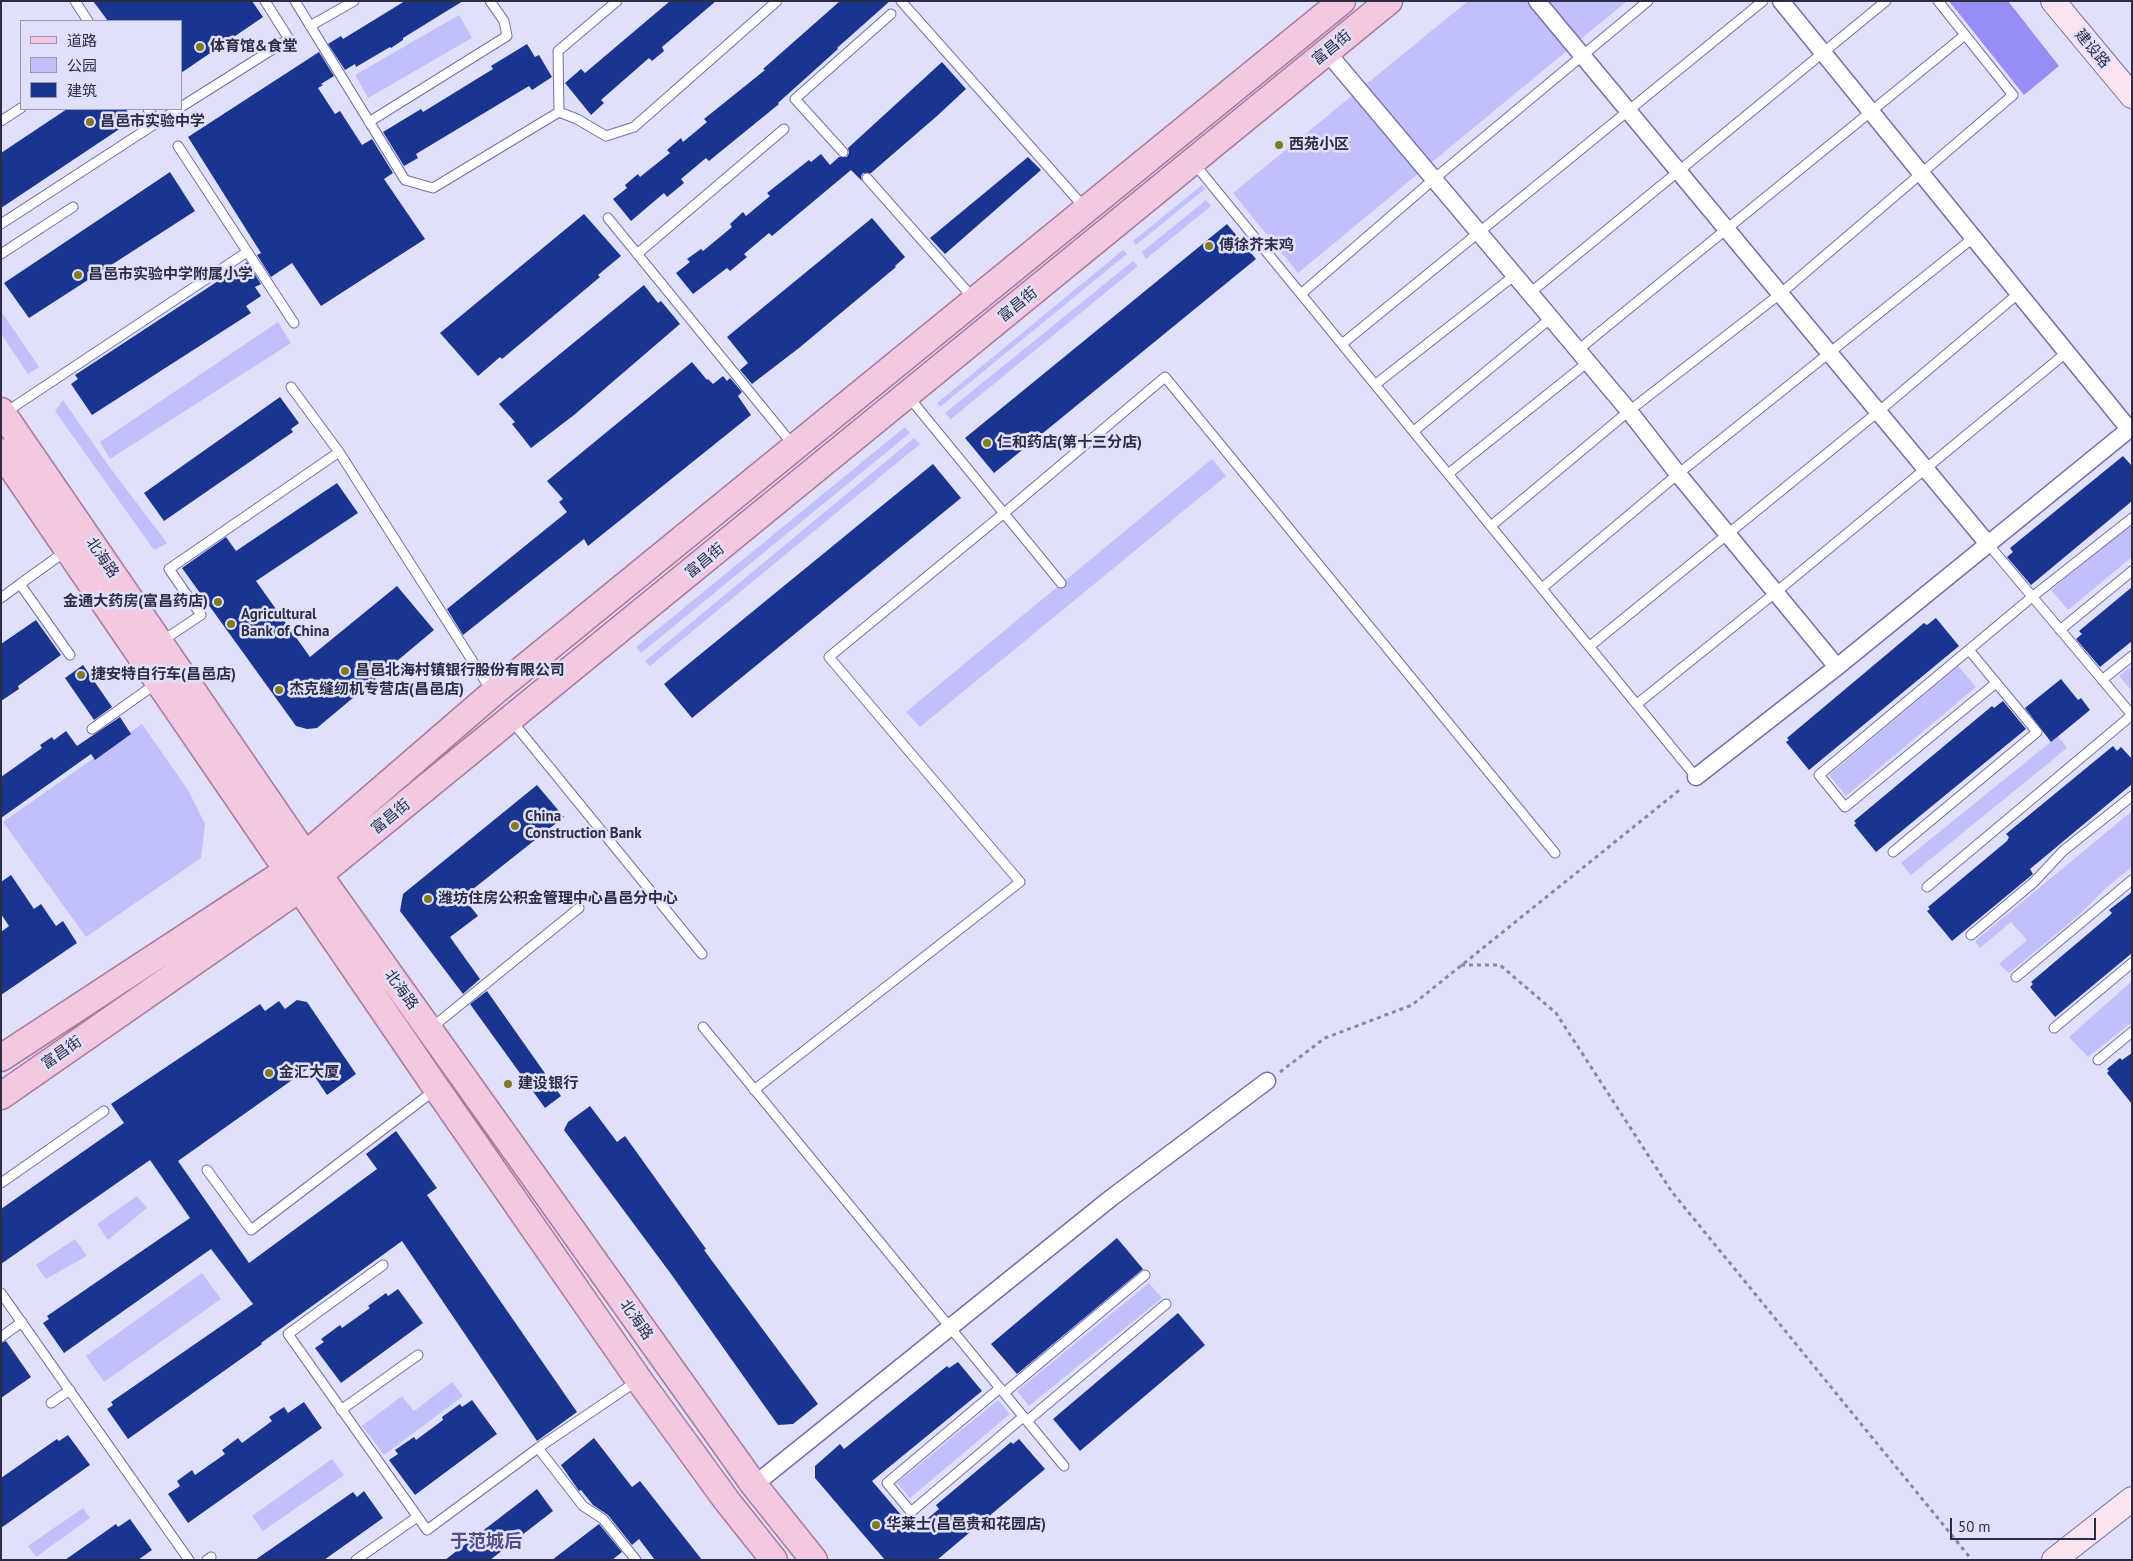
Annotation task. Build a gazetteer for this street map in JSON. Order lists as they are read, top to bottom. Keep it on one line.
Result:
{"streets":{"main road":["富昌街","北海路"],"street":["建设路"]},"crossings":[["富昌街","北海路"]],"districts":["于范城后"],"places":["体育馆&食堂","昌邑市实验中学","西苑小区","傅徐芥末鸡","昌邑市实验中学附属小学","仁和药店(第十三分店)","金通大药房(富昌药店)","Agricultural Bank of China","昌邑北海村镇银行股份有限公司","捷安特自行车(昌邑店)","杰克缝纫机专营店(昌邑店)","China Construction Bank","潍坊住房公积金管理中心昌邑分中心","金汇大厦","建设银行","华莱士(昌邑贵和花园店)"],"legend":["道路","公园","建筑"],"scale_bar":"50 m"}
